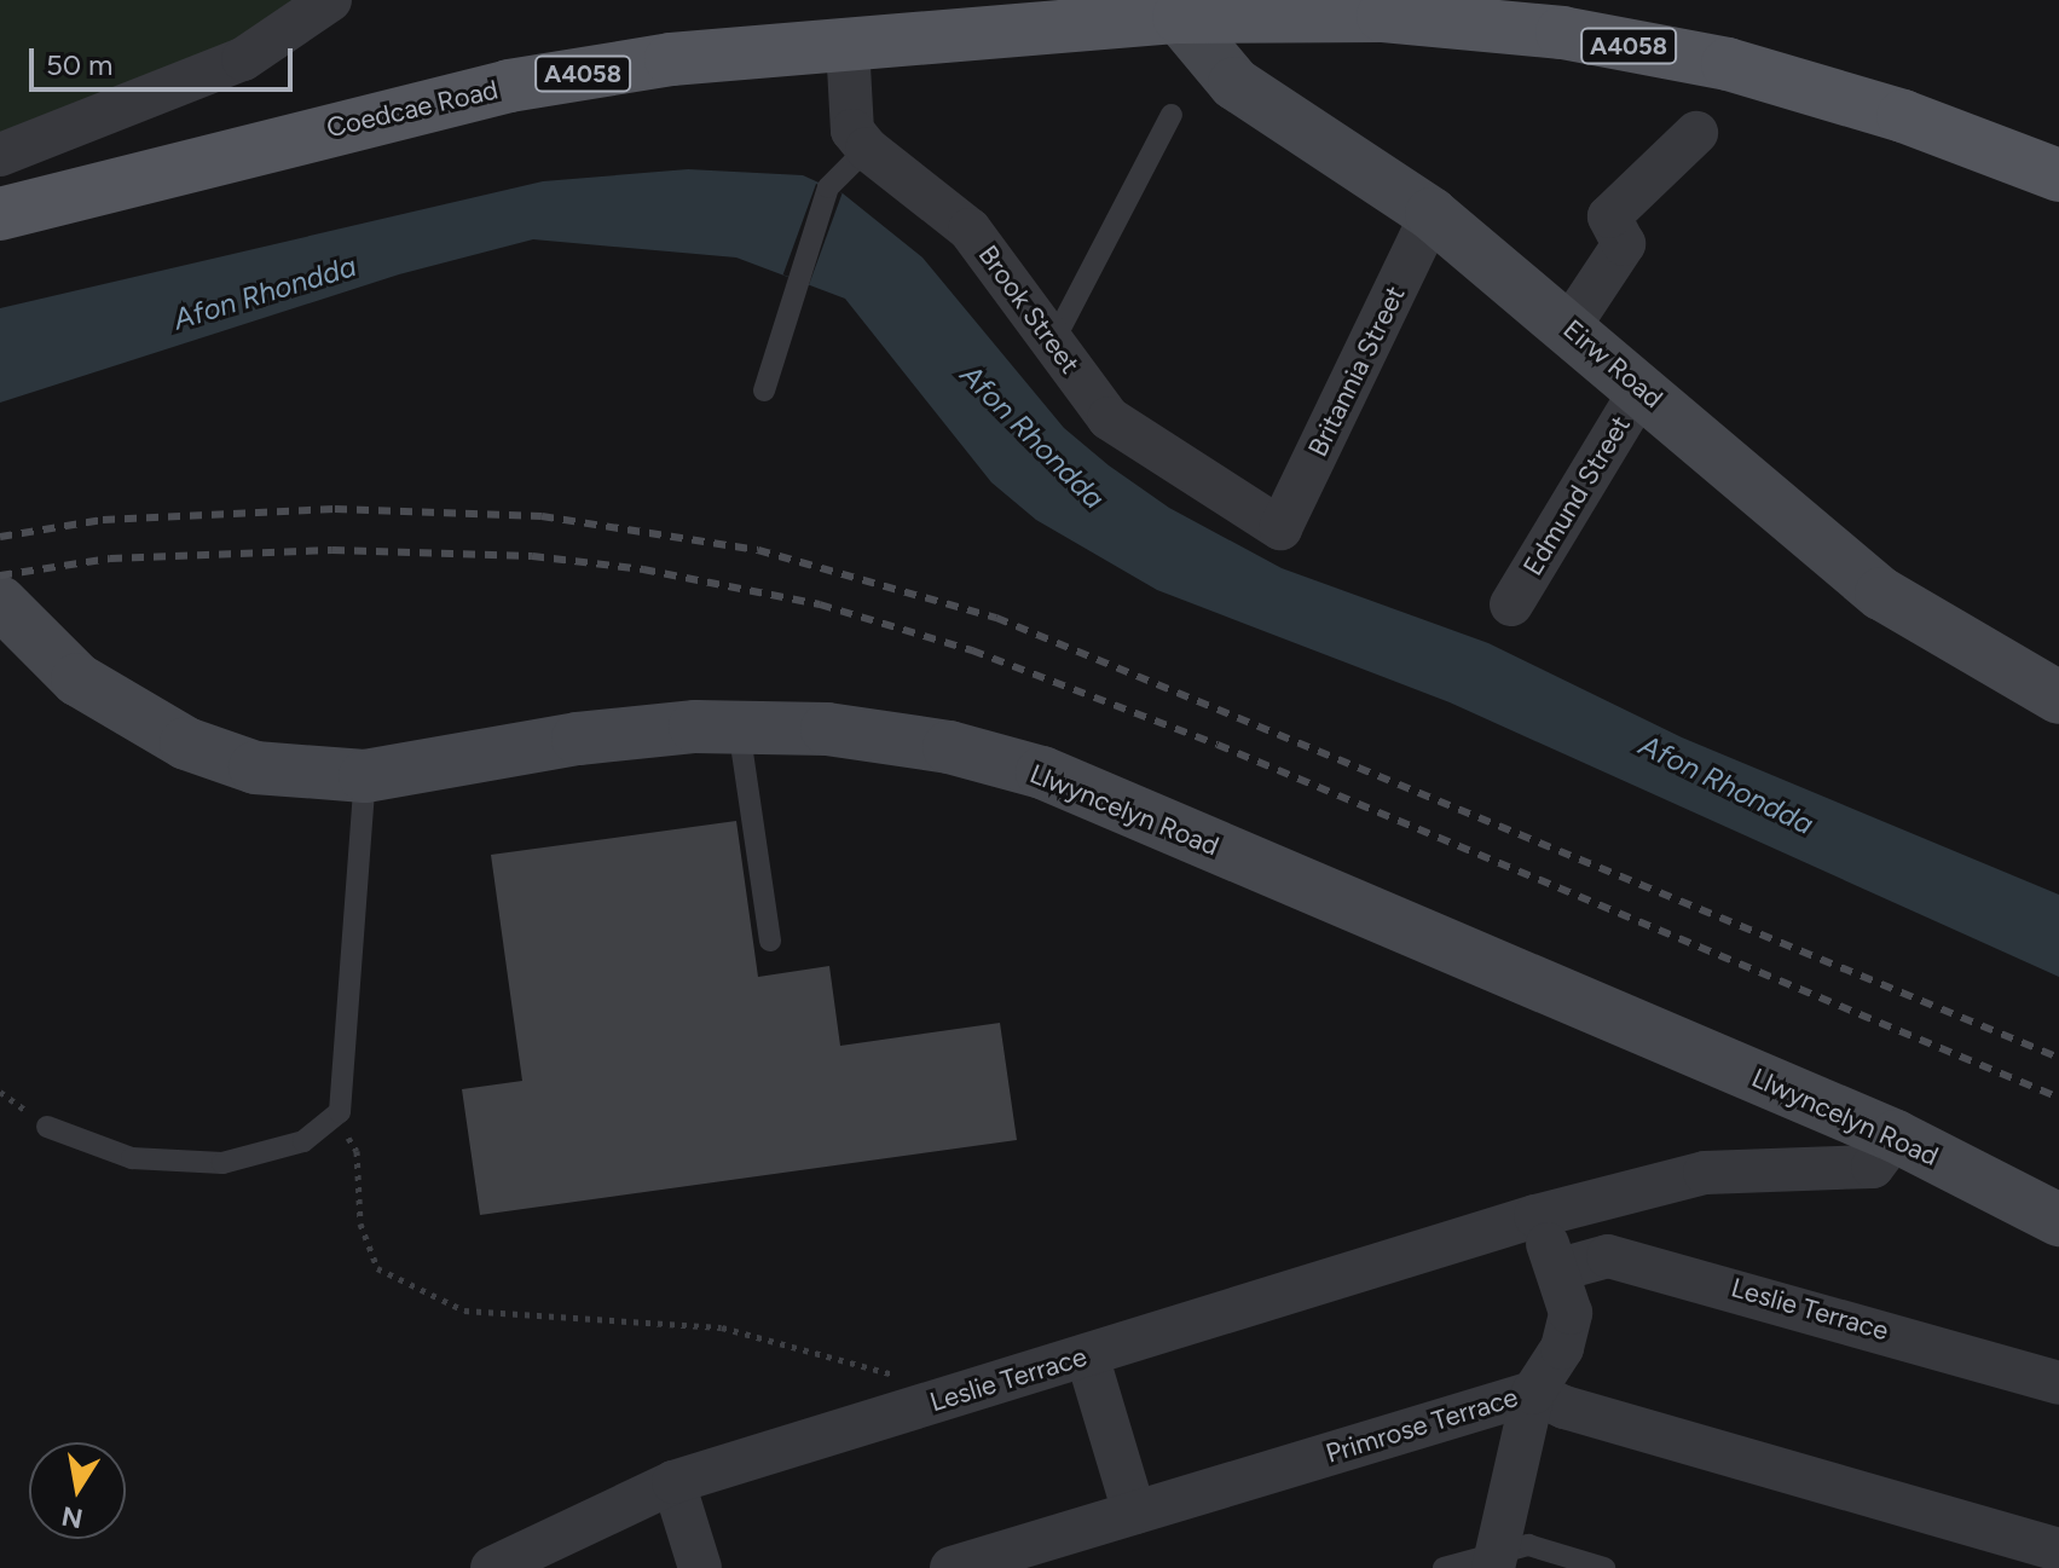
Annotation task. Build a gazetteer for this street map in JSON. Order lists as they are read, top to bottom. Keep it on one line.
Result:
{"streets":{"main road":["A4058","Coedcae Road","Eirw Road","Llwyncelyn Road"],"street":["Brook Street","Britannia Street","Edmund Street","Leslie Terrace","Primrose Terrace"]},"crossings":[["A4058","Coedcae Road"],["A4058","Eirw Road"],["Coedcae Road","Eirw Road"],["Brook Street","Britannia Street"],["Eirw Road","Britannia Street"],["Eirw Road","Edmund Street"],["Llwyncelyn Road","Leslie Terrace"]],"water":["Afon Rhondda"],"scale_bar":"50 m","north":"bottom"}
